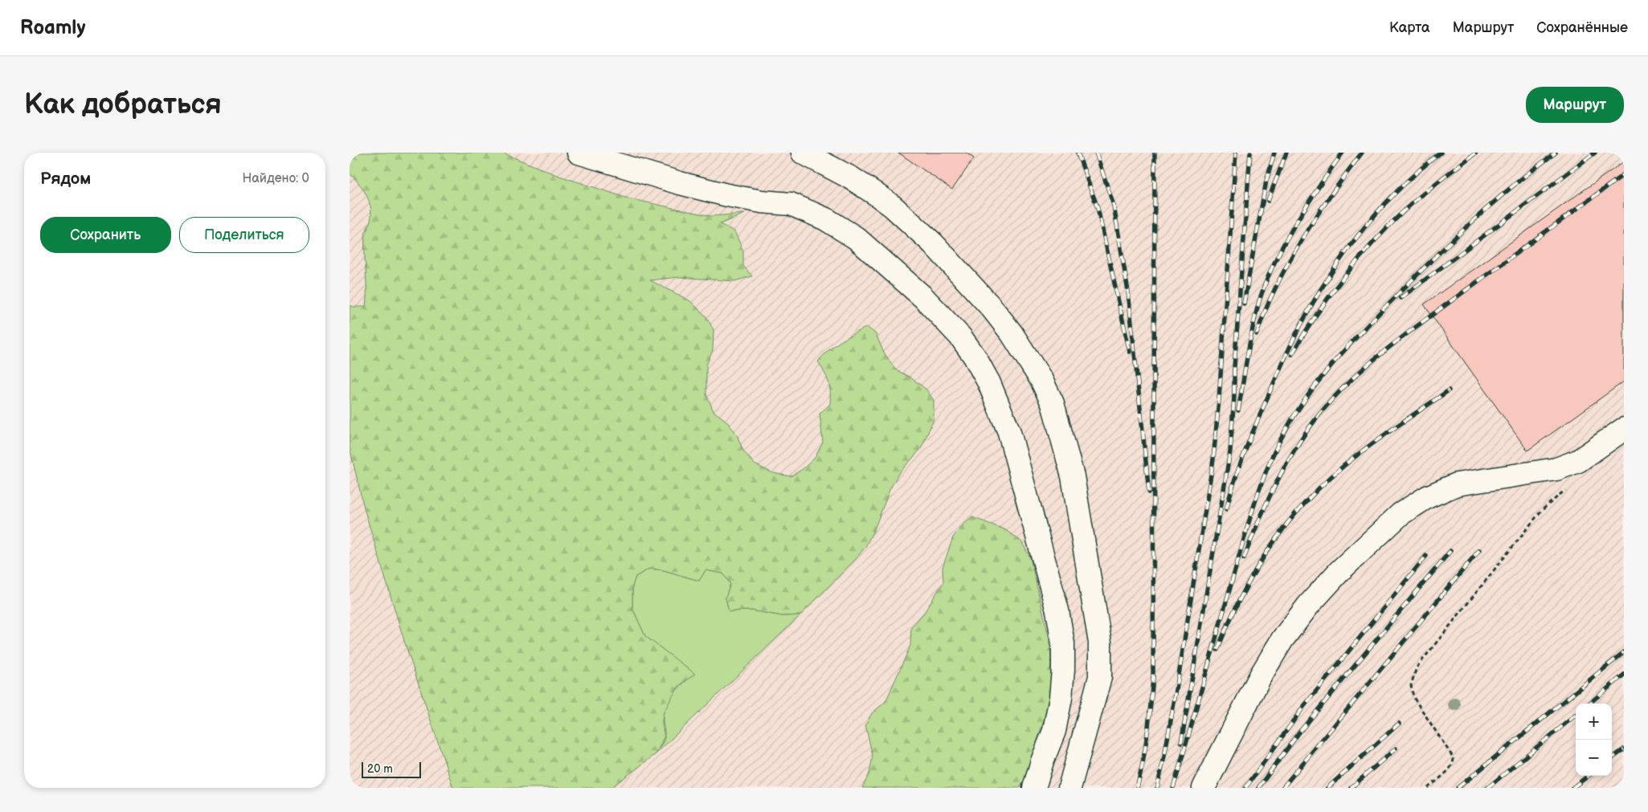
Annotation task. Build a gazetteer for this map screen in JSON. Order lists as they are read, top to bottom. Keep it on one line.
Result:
{"scale_bar":"20 m","page":{"header":"Roamly","nav":["Карта","Маршрут","Сохранённые"],"buttons":["Маршрут",["Сохранить","Поделиться"]],"title":"Как добраться","heading":["Рядом","Найдено: 0"],"map_buttons":["+","−"],"scale":"20 m"}}
